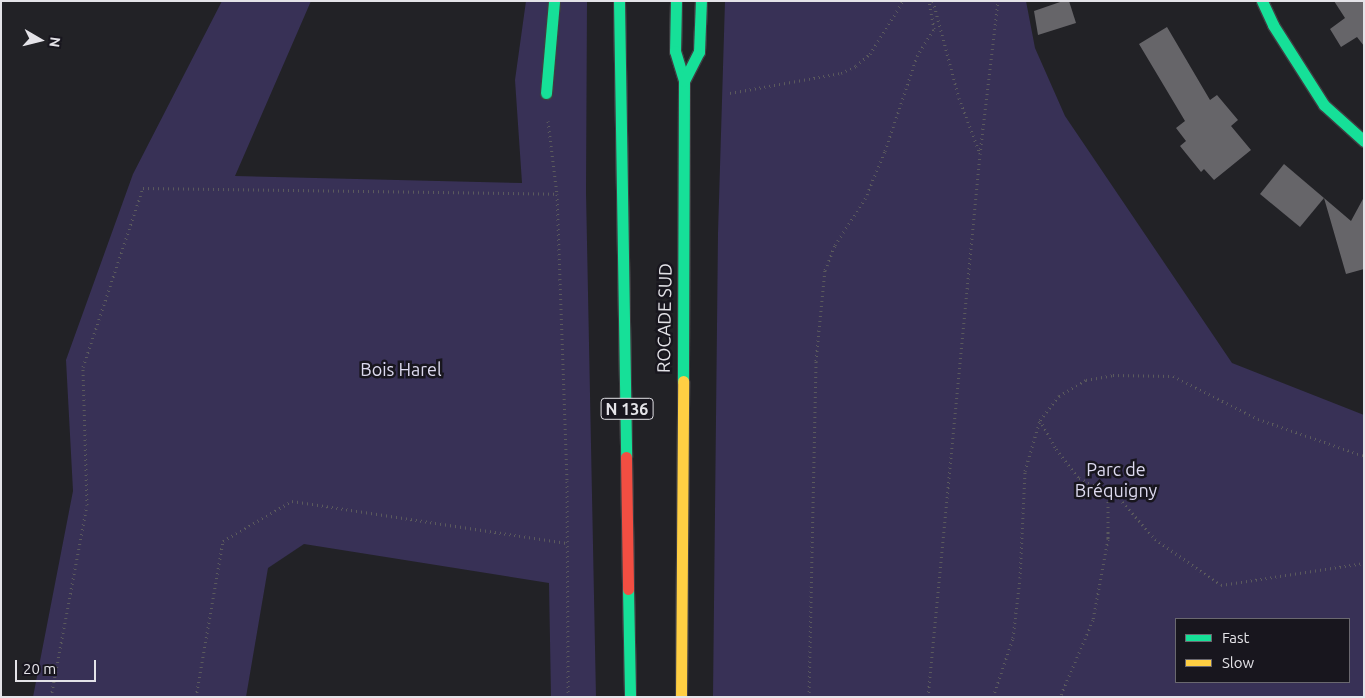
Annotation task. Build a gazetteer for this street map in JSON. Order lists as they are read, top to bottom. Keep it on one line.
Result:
{"streets":{"main road":["ROCADE SUD","N 136"]},"parks":["Bois Harel","Parc de Bréquigny"],"legend":["Fast","Slow"],"scale_bar":"20 m","north":"right"}
